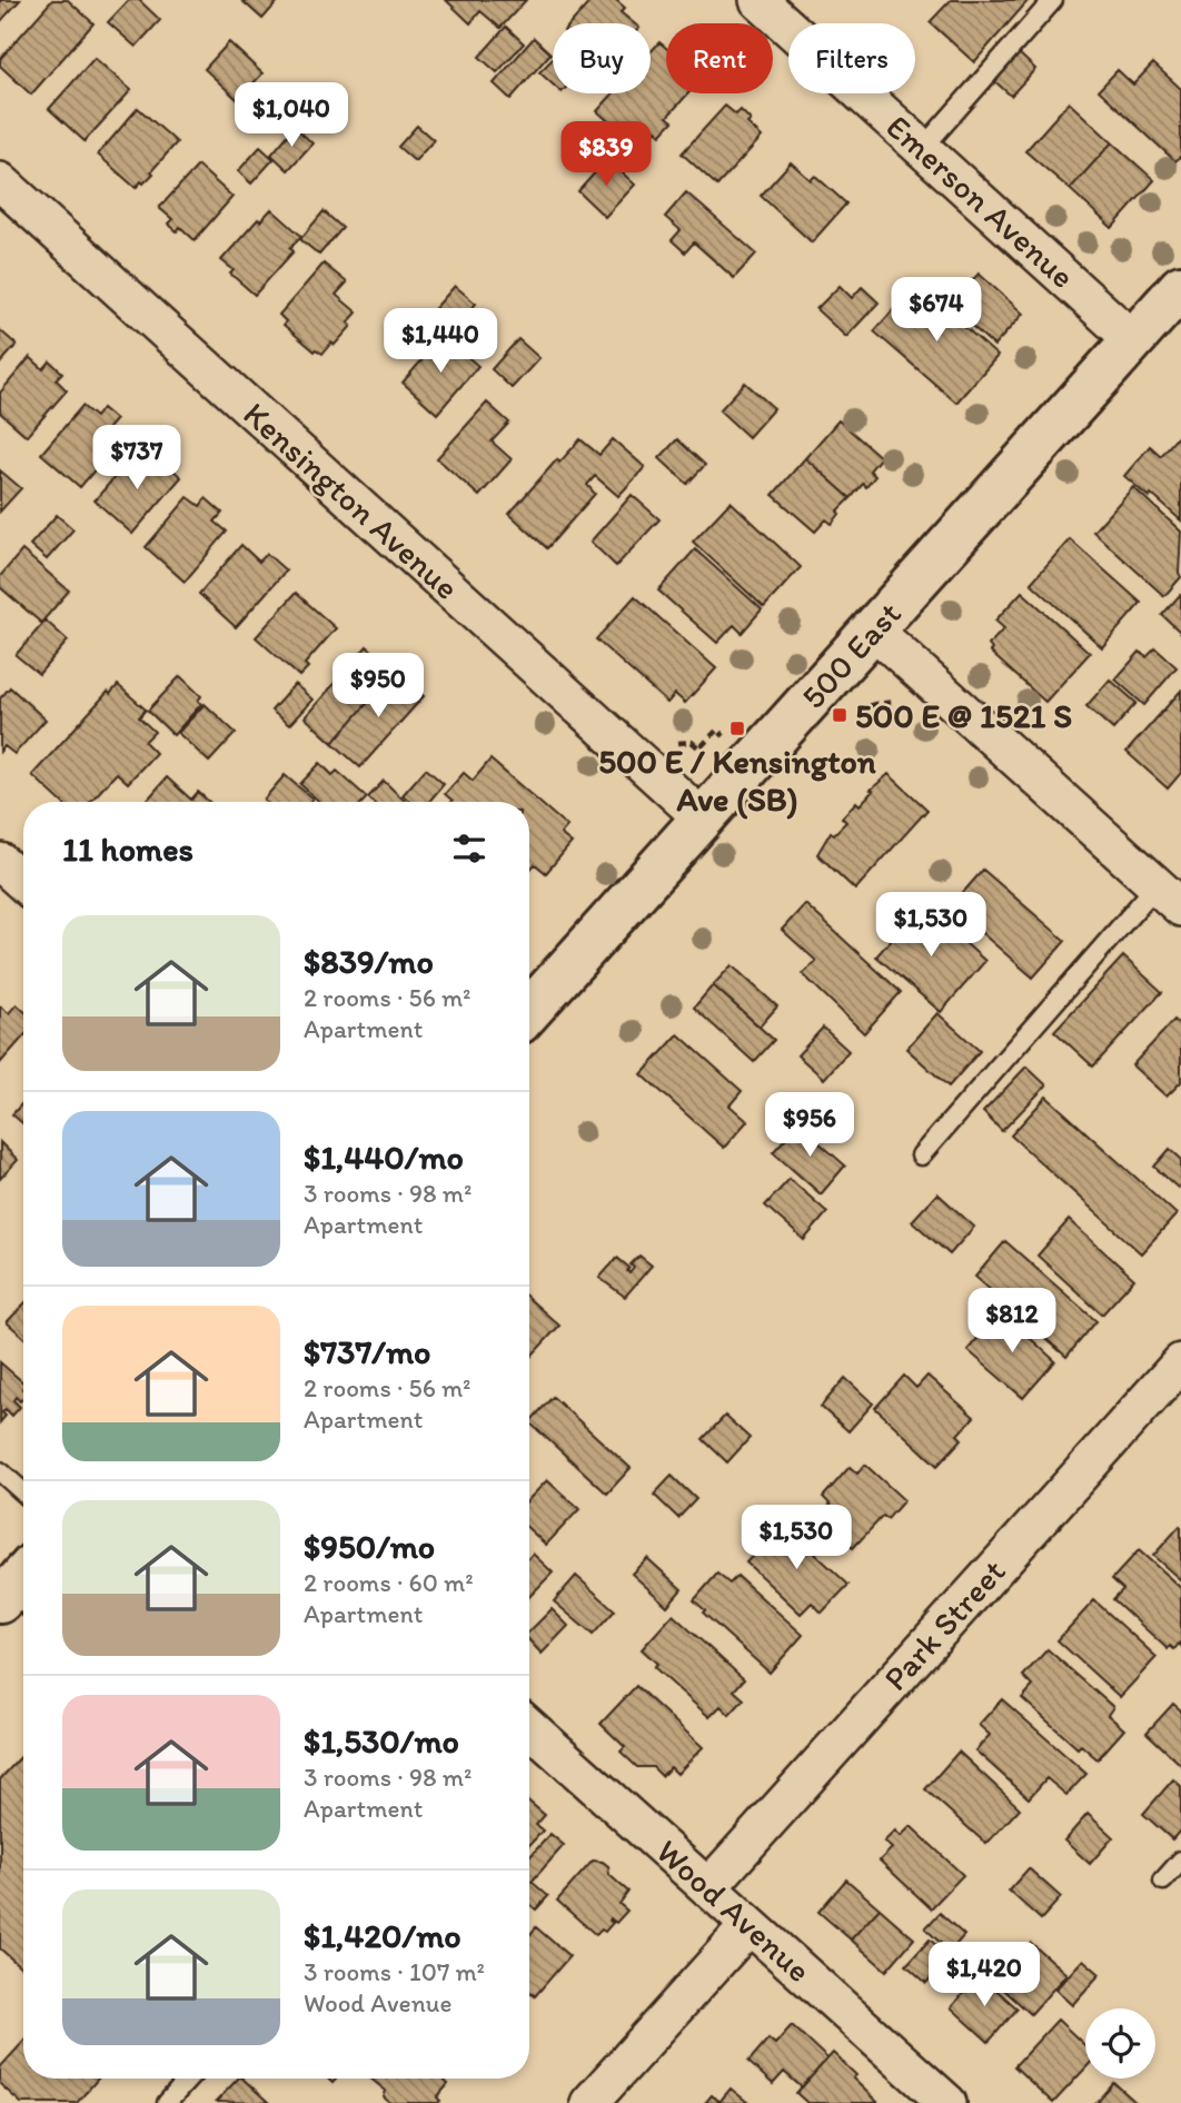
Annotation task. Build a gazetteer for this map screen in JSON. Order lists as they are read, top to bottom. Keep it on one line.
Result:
{"streets":{"street":["Emerson Avenue","Kensington Avenue","500 East","Park Street","Wood Avenue"]},"crossings":[["Emerson Avenue","500 East"],["Kensington Avenue","500 East"],["Park Street","Wood Avenue"]],"places":{"transit":["500 E @ 1521 S","500 E / Kensington Ave (SB)"]},"page":{"chip":["Buy","Rent","Filters"],"price":["$1,040","$839","$674","$1,440","$737","$950","$1,530","$956","$812","$1,530","$1,420"],"heading":"11 homes","list":[{"name":"$839/mo","note":"2 rooms · 56 m² · Apartment"},{"name":"$1,440/mo","note":"3 rooms · 98 m² · Apartment"},{"name":"$737/mo","note":"2 rooms · 56 m² · Apartment"},{"name":"$950/mo","note":"2 rooms · 60 m² · Apartment"},{"name":"$1,530/mo","note":"3 rooms · 98 m² · Apartment"},{"name":"$1,420/mo","note":"3 rooms · 107 m² · Wood Avenue"}]}}
